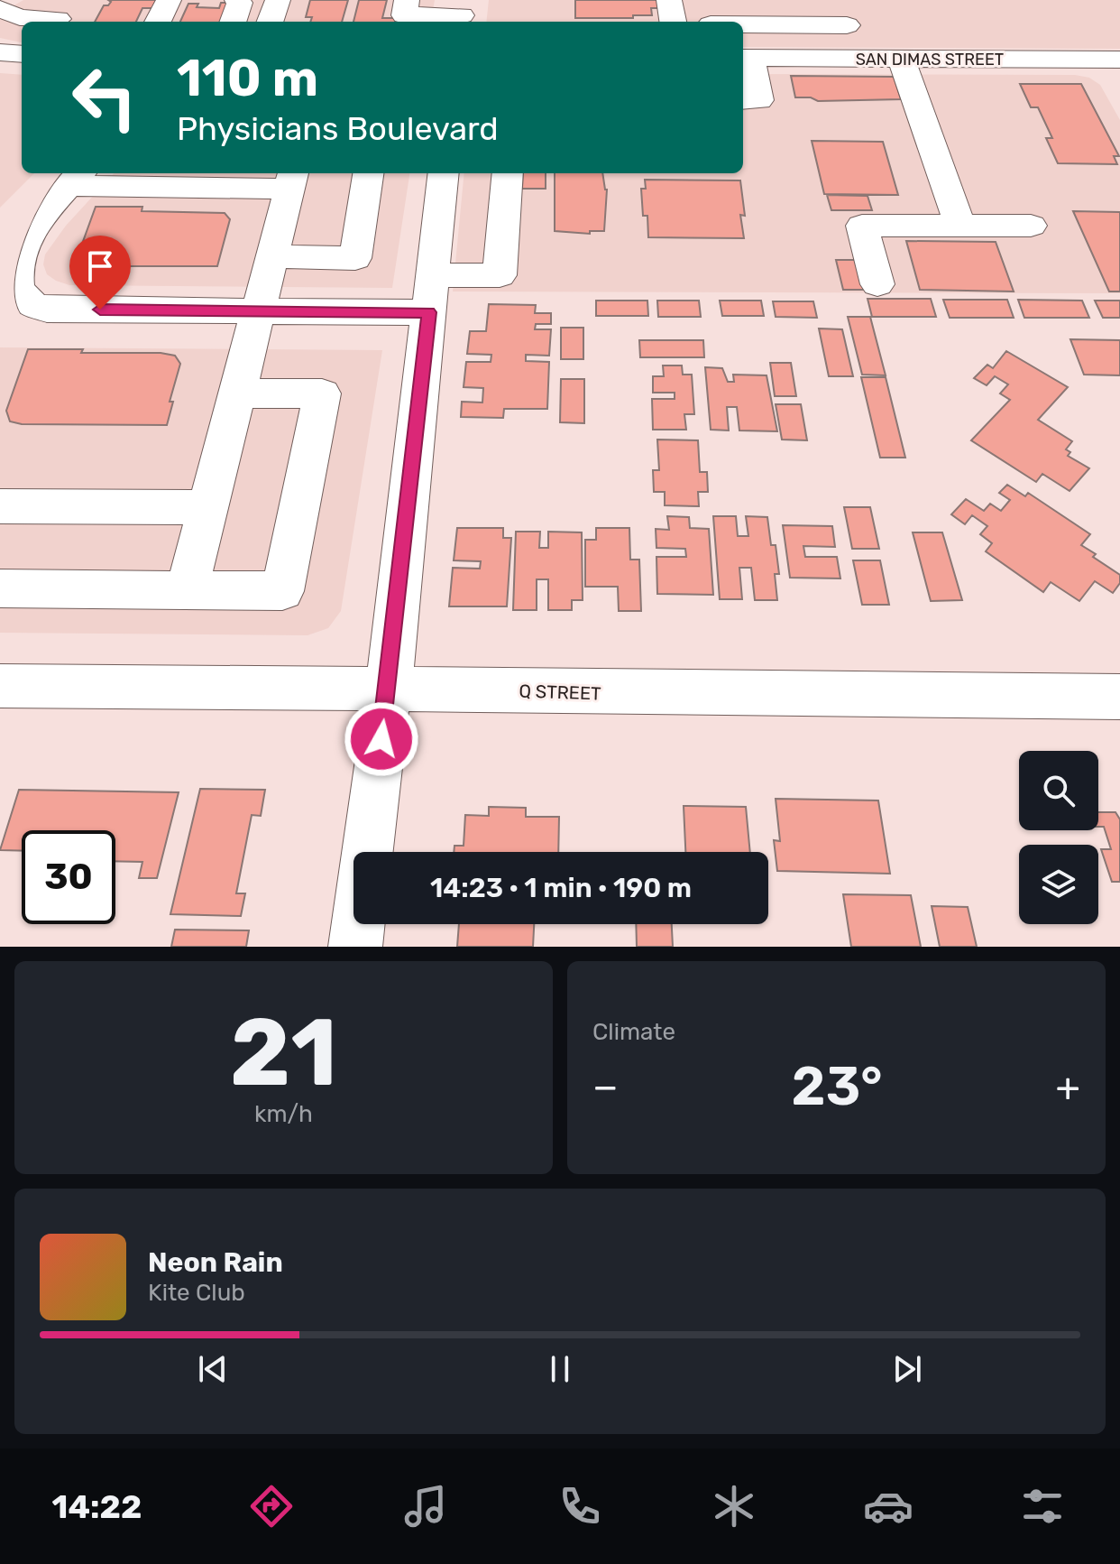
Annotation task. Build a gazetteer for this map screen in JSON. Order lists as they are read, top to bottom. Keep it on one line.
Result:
{"streets":{"street":["SAN DIMAS STREET","Q STREET"]},"page":{"turn":["110 m","Physicians Boulevard"],"limit":"30","trip":"14:23 · 1 min · 190 m","tile":[["21","km/h"],"Climate"],"heat":["−","23°","+"],"song":["Neon Rain","Kite Club"],"tabs":"14:22"}}
